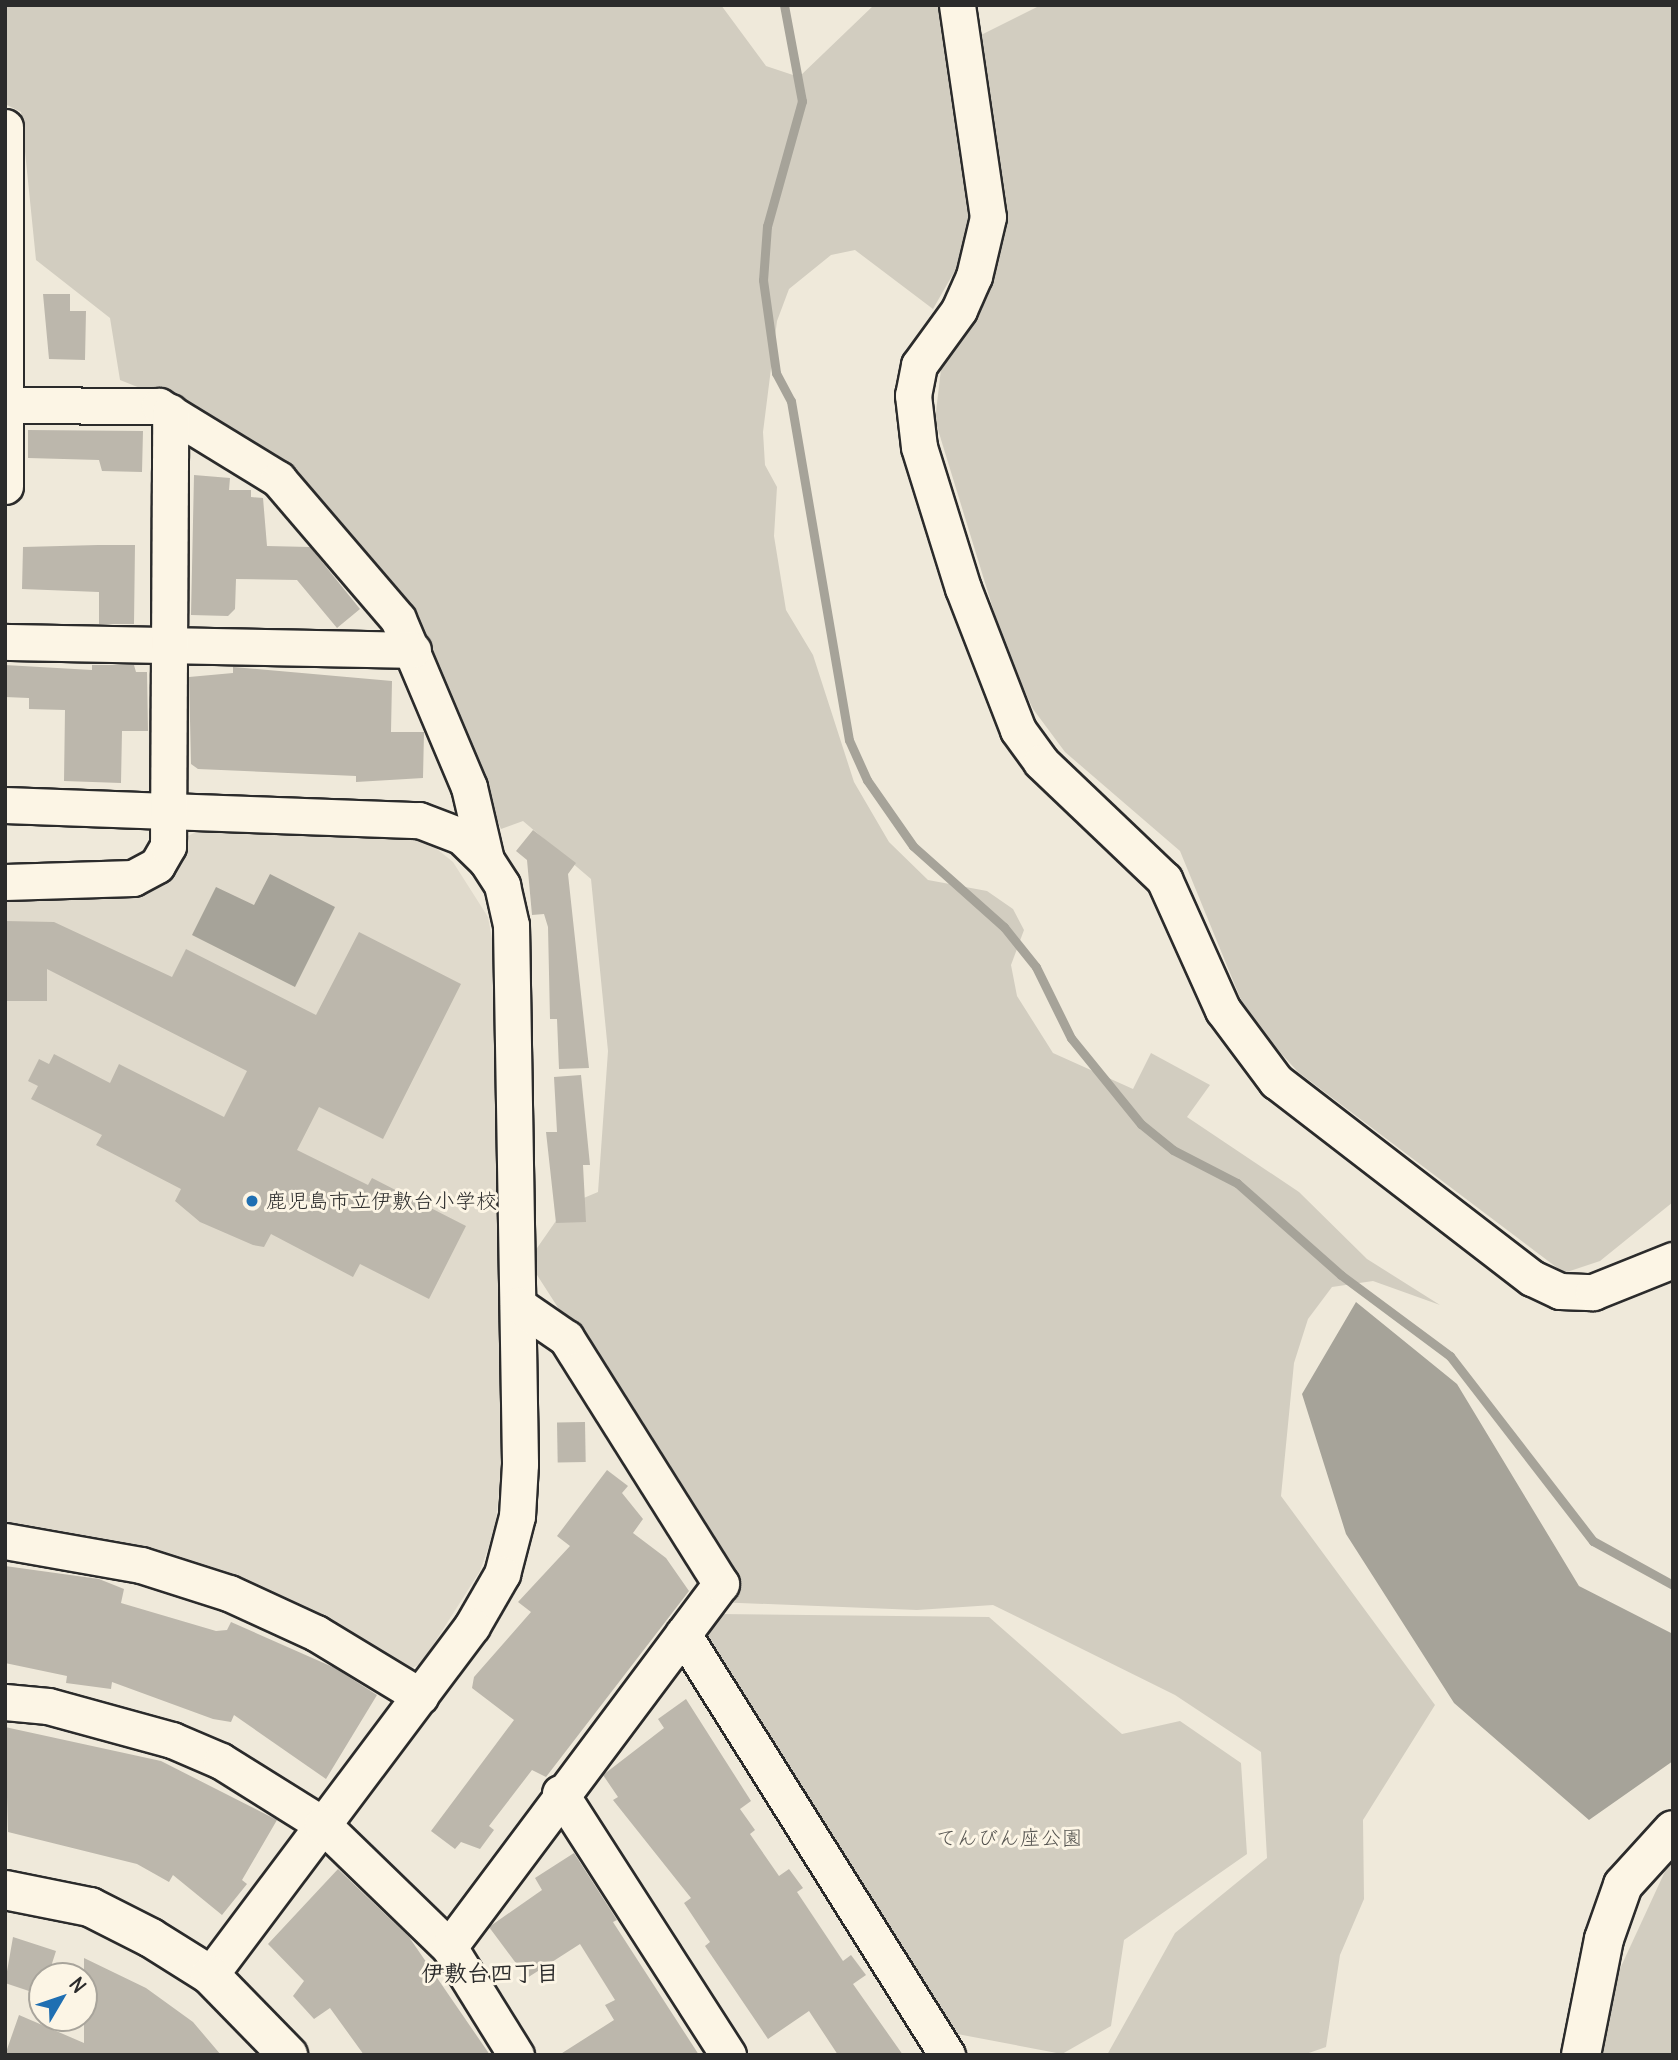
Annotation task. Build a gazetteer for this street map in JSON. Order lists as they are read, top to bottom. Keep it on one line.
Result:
{"districts":["伊敷台四丁目"],"parks":["てんびん座公園"],"places":["鹿児島市立伊敷台小学校"],"north":"top right"}
